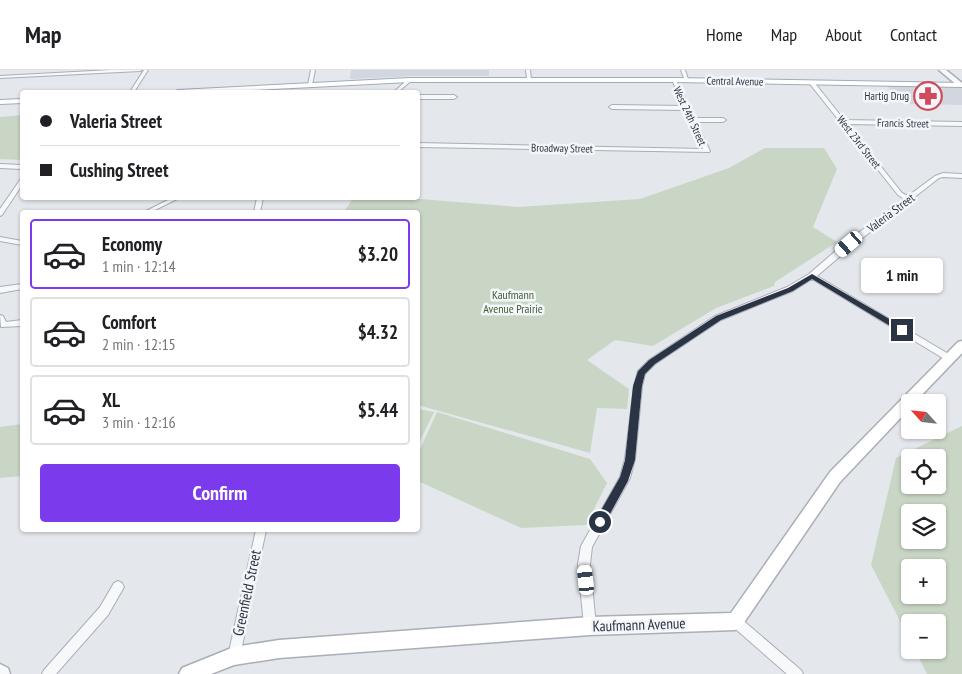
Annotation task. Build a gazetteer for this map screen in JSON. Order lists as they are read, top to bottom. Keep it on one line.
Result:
{"streets":{"main road":["Central Avenue","Kaufmann Avenue"],"street":["West 24th Street","Francis Street","West 23rd Street","Broadway Street","Valeria Street","Greenfield Street"]},"crossings":[["Central Avenue","West 24th Street"],["Central Avenue","West 23rd Street"],["West 24th Street","Broadway Street"],["Francis Street","West 23rd Street"],["West 23rd Street","Valeria Street"],["Valeria Street","Kaufmann Avenue"],["Greenfield Street","Kaufmann Avenue"]],"parks":["Kaufmann Avenue Prairie"],"places":{"pharmacy":["Hartig Drug"]},"north":"top left","page":{"header":"Map","nav":["Home","Map","About","Contact"],"banner":["Valeria Street","Cushing Street"],"list":[{"name":"Economy","note":"1 min · 12:14","value":"$3.20"},{"name":"Comfort","note":"2 min · 12:15","value":"$4.32"},{"name":"XL","note":"3 min · 12:16","value":"$5.44"}],"bubble":"1 min","map_buttons":["+","−"],"buttons":"Confirm"}}
